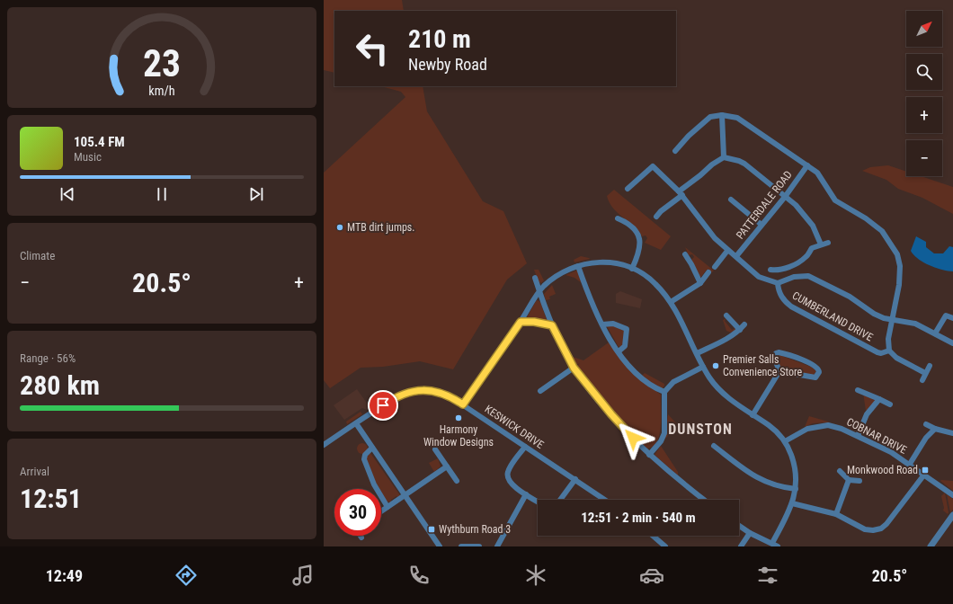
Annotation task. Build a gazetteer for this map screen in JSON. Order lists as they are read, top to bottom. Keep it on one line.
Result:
{"streets":{"street":["PATTERDALE ROAD","CUMBERLAND DRIVE","KESWICK DRIVE","COBNAR DRIVE"]},"districts":["DUNSTON"],"places":{"other":["MTB dirt jumps.","Premier Salls Convenience Store","Harmony Window Designs"],"transit":["Monkwood Road","Wythburn Road 3"]},"north":"top right","page":{"map_buttons":["+","−"],"turn":["210 m","Newby Road"],"song":["105.4 FM","Music"],"tile":["Climate",["Range · 56%","280 km"],["Arrival","12:51"]],"heat":["−","20.5°","+"],"limit":"30","trip":"12:51 · 2 min · 540 m","tabs":["12:49","20.5°"],"gauge":["23","km/h"]}}
